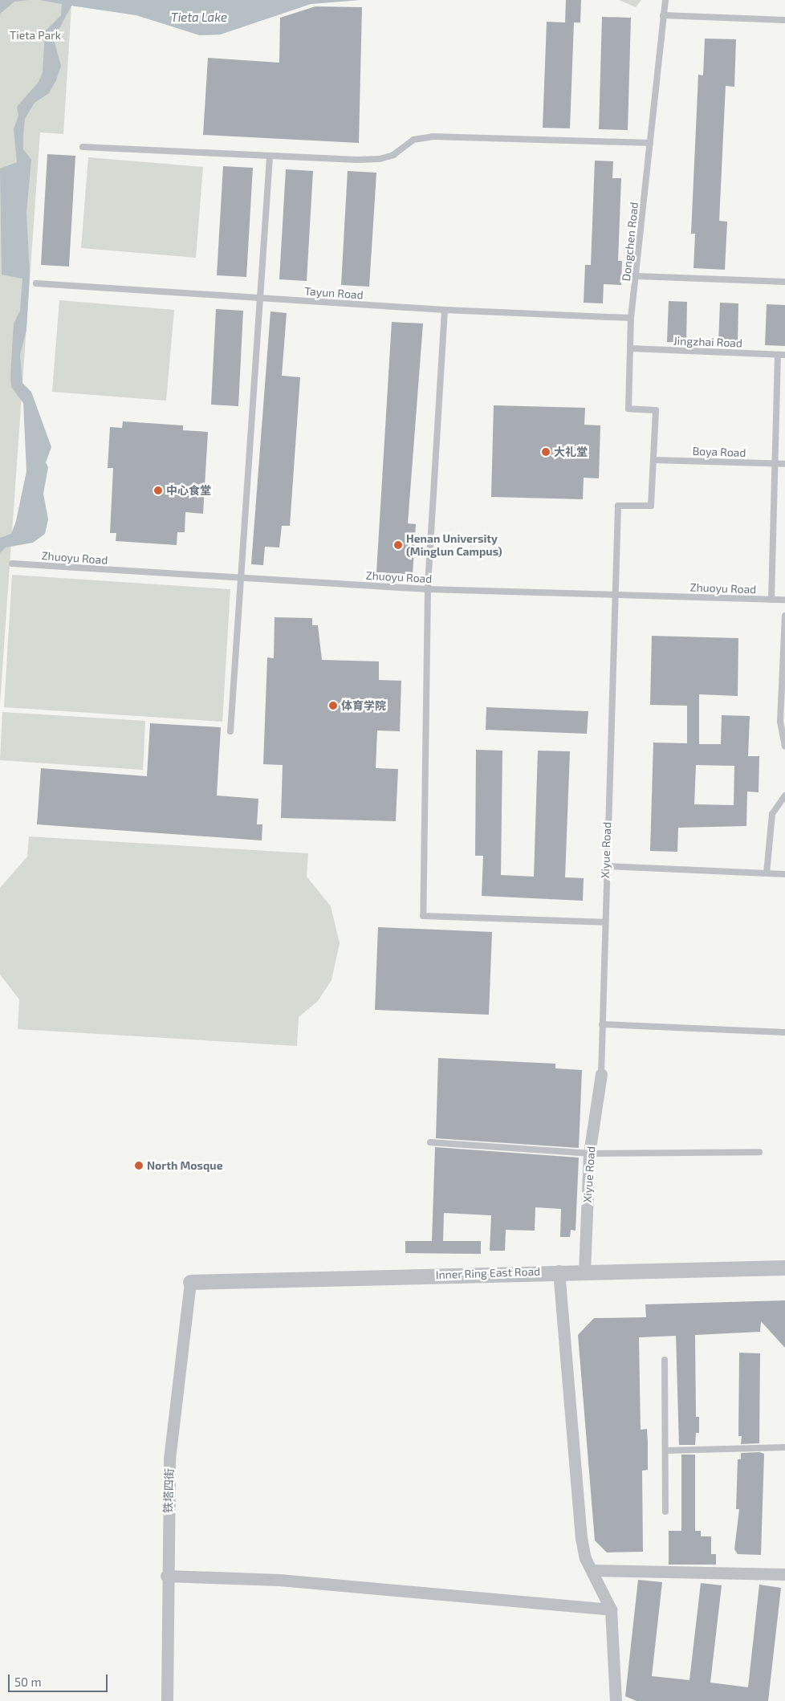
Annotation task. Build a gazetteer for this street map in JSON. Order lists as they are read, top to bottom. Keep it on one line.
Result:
{"streets":{"street":["Xiyue Road","Inner Ring East Road","铁塔四街"],"lane":["Dongchen Road","Tayun Road","Jingzhai Road","Boya Road","Zhuoyu Road"]},"crossings":[["Dongchen Road","Tayun Road"],["Dongchen Road","Jingzhai Road"],["Dongchen Road","Boya Road"],["Dongchen Road","Xiyue Road"],["Boya Road","Xiyue Road"],["Zhuoyu Road","Xiyue Road"],["Xiyue Road","Inner Ring East Road"],["Inner Ring East Road","铁塔四街"]],"water":["Tieta Lake"],"parks":["Tieta Park"],"places":["大礼堂","中心食堂","Henan University (Minglun Campus)","体育学院","North Mosque"],"scale_bar":"50 m"}
